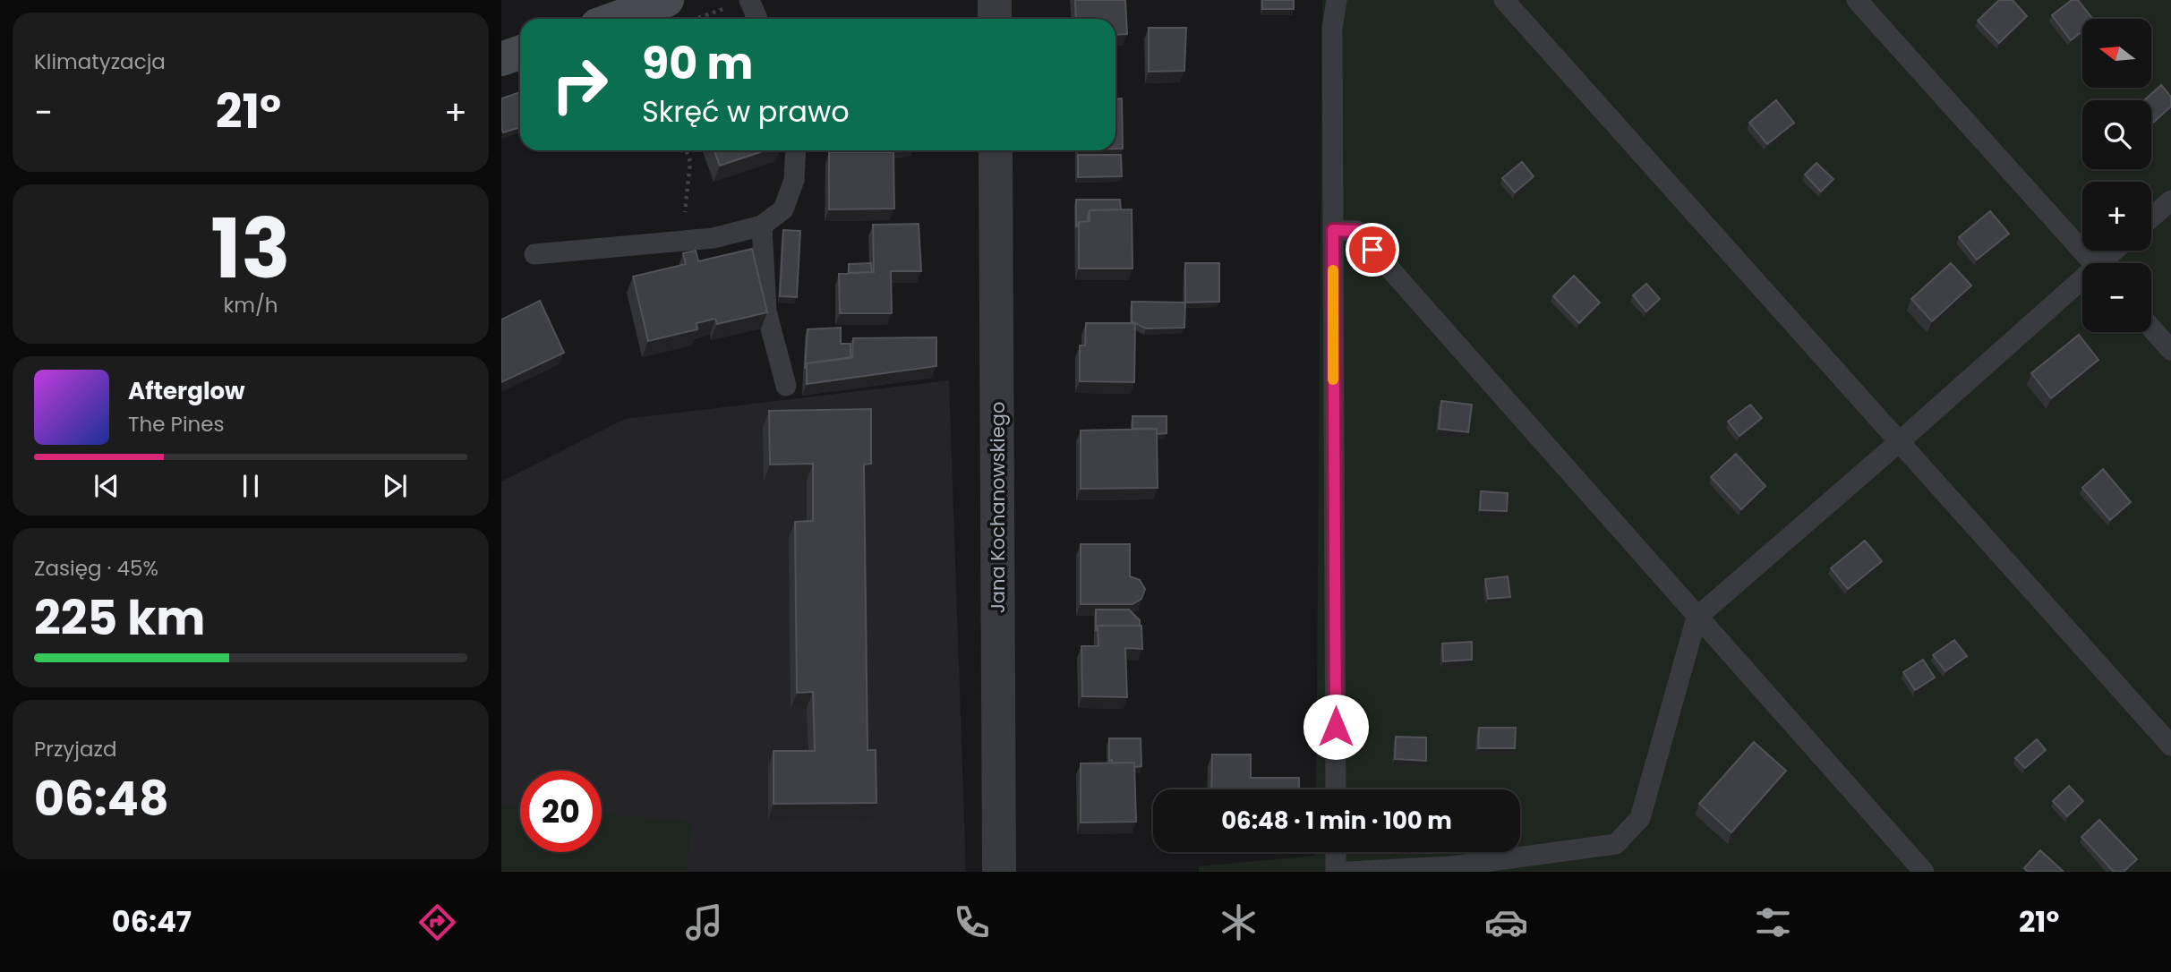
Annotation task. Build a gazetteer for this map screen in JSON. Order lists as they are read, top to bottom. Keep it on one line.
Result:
{"streets":{"street":["Jana Kochanowskiego"]},"north":"left","page":{"tile":["Klimatyzacja",["13","km/h"],["Zasięg · 45%","225 km"],["Przyjazd","06:48"]],"map_buttons":["+","−"],"turn":["90 m","Skręć w prawo"],"heat":["−","21°","+"],"song":["Afterglow","The Pines"],"limit":"20","trip":"06:48 · 1 min · 100 m","tabs":["06:47","21°"]}}
